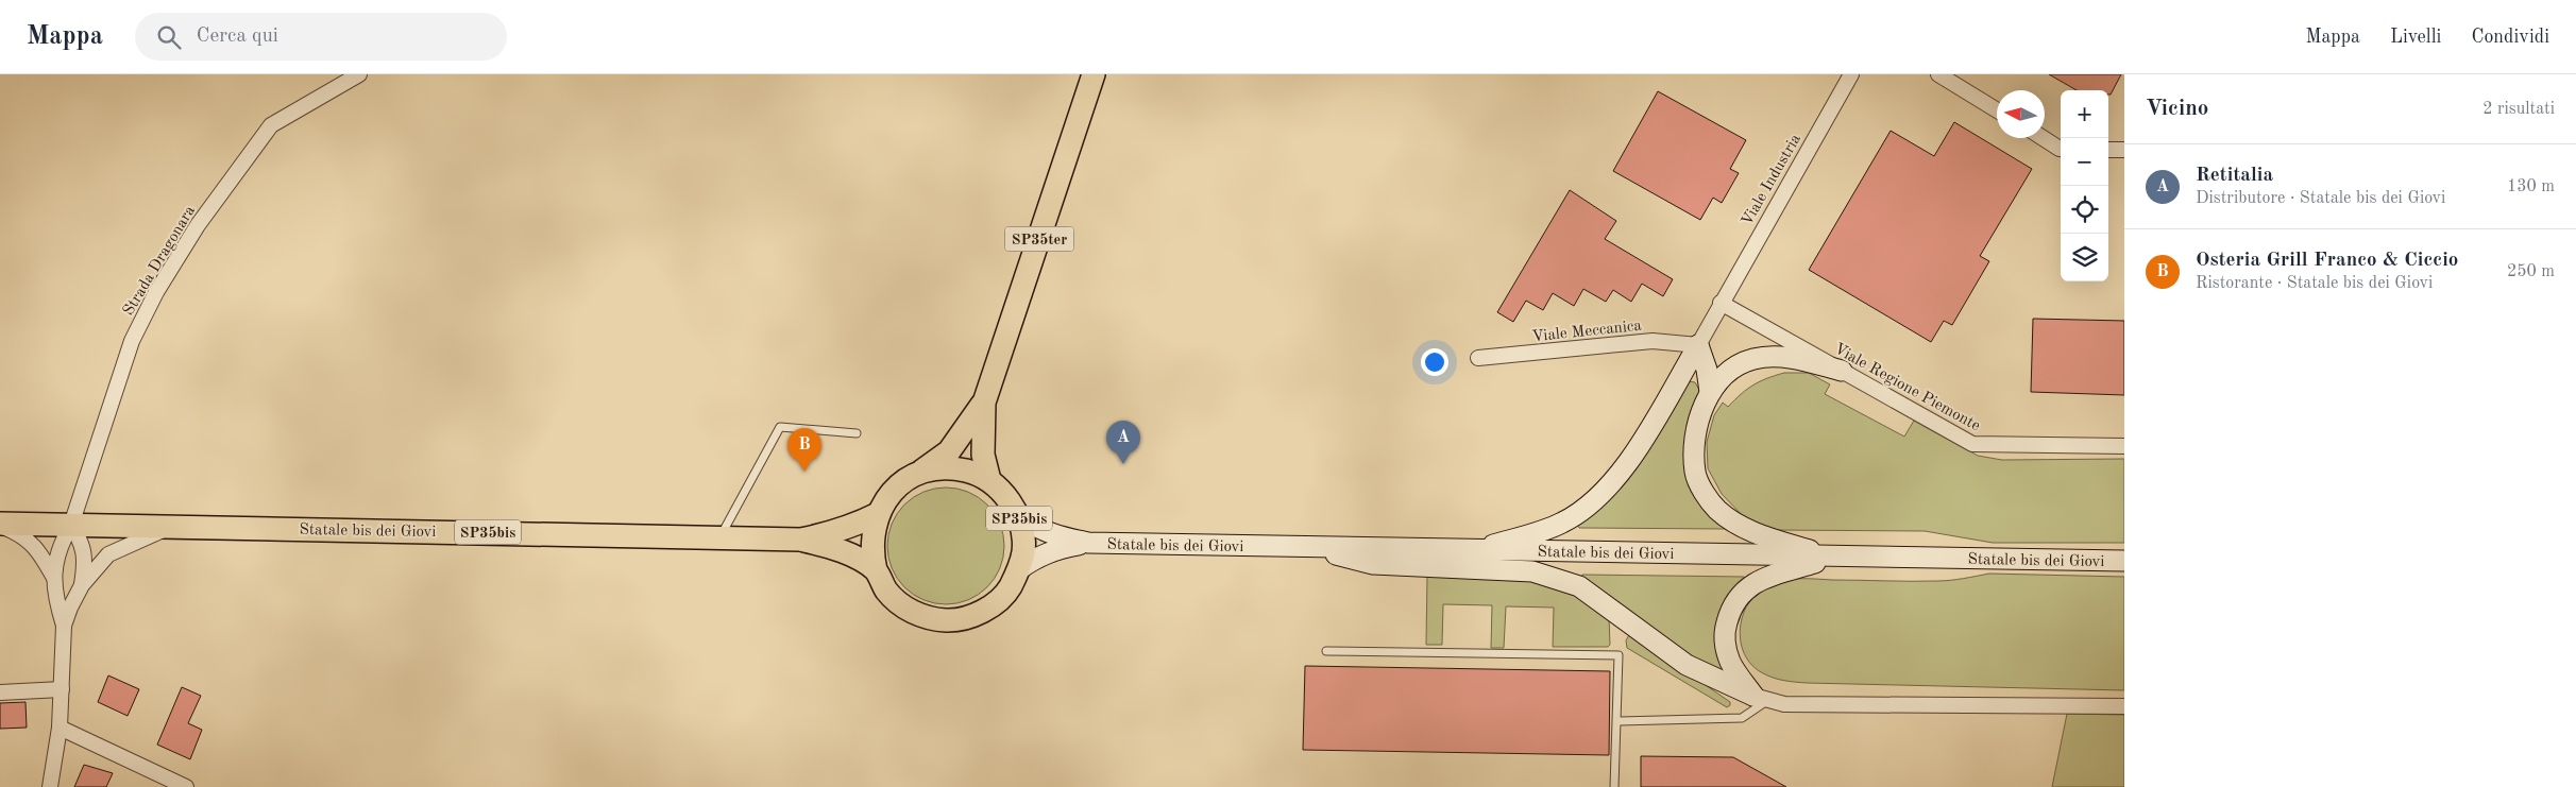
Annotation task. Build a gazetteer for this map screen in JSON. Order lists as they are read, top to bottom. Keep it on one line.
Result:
{"streets":{"main road":["SP35ter","SP35bis","Statale bis dei Giovi"],"street":["Viale Industria","Strada Dragonara","Viale Meccanica","Viale Regione Piemonte"]},"crossings":[["Viale Industria","Viale Meccanica"],["Viale Industria","Viale Regione Piemonte"],["SP35ter","Statale bis dei Giovi"],["Strada Dragonara","Statale bis dei Giovi"]],"north":"left","page":{"header":"Mappa","search":"Cerca qui","nav":["Mappa","Livelli","Condividi"],"heading":["Vicino","2 risultati"],"map_buttons":["+","−"],"list":[{"mark":"A","name":"Retitalia","note":"Distributore · Statale bis dei Giovi","value":"130 m"},{"mark":"B","name":"Osteria Grill Franco & Ciccio","note":"Ristorante · Statale bis dei Giovi","value":"250 m"}],"pins":["A","B"]}}
